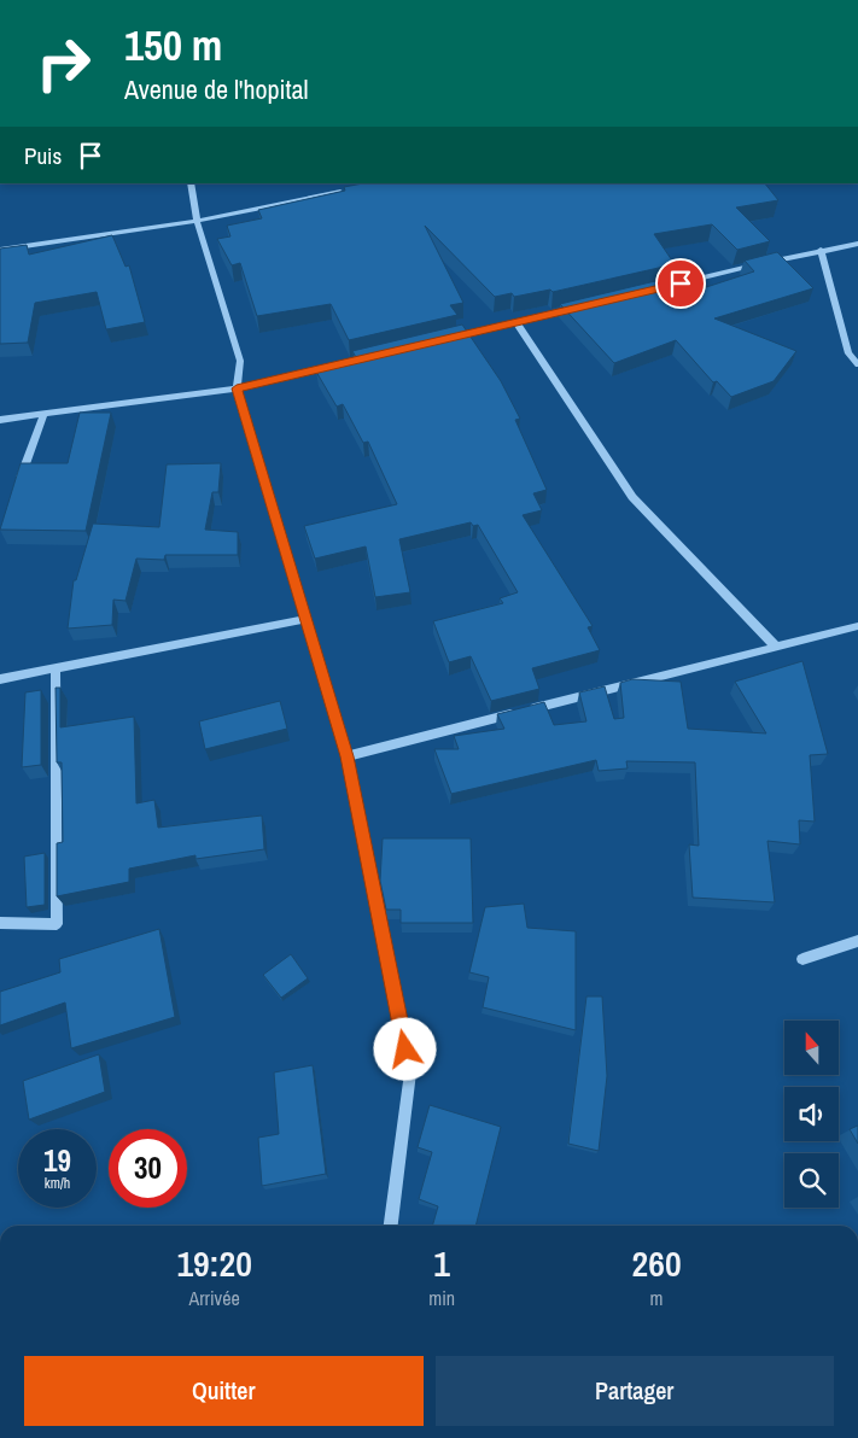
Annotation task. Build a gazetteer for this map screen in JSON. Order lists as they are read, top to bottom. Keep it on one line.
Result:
{"north":"top","page":{"turn":["150 m","Avenue de l'hopital"],"then":"Puis","speed":"19 km/h","limit":"30","eta":["19:20","Arrivée","1","min","260","m"],"buttons":["Quitter","Partager"]}}
